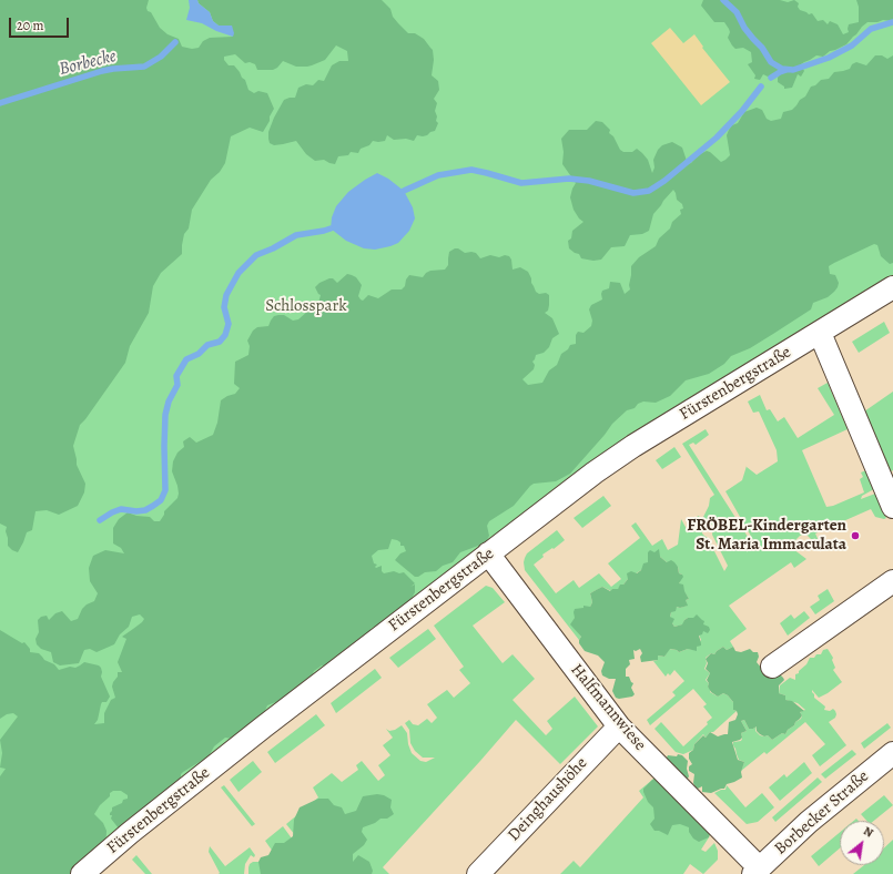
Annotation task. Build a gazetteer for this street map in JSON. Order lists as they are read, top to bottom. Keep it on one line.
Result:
{"streets":{"street":["Fürstenbergstraße","Halfmannwiese","Deinghaushöhe","Borbecker Straße"]},"crossings":[["Fürstenbergstraße","Halfmannwiese"],["Halfmannwiese","Deinghaushöhe"],["Halfmannwiese","Borbecker Straße"]],"water":["Borbecke"],"parks":["Schlosspark"],"places":["FRÖBEL-Kindergarten St. Maria Immaculata"],"scale_bar":"20 m","north":"top right"}
